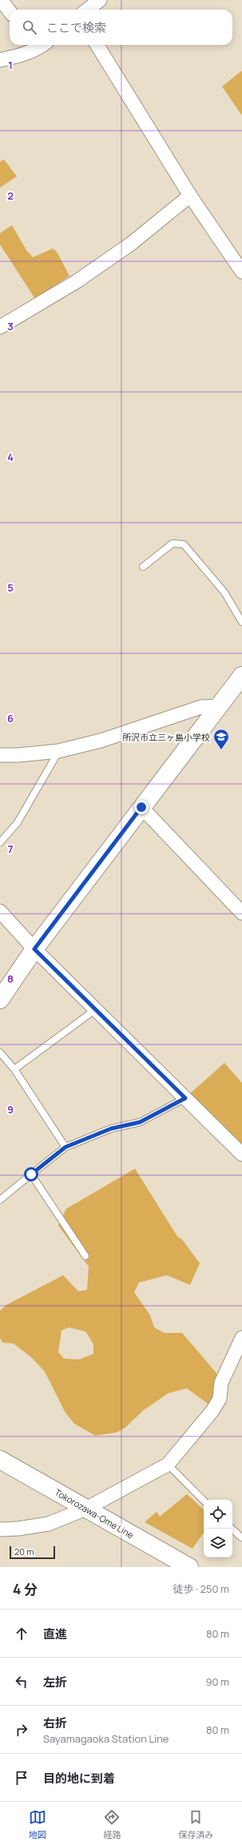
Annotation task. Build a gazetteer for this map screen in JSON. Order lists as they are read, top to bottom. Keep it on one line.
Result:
{"streets":{"main road":["Tokorozawa-Ome Line"]},"places":{"school or university":["所沢市立三ヶ島小学校"]},"scale_bar":"20 m","page":{"search":"ここで検索","scale":"20 m","heading":["4 分","徒歩 · 250 m"],"list":[["直進","80 m"],["左折","90 m"],["右折","Sayamagaoka Station Line","80 m"],"目的地に到着"],"nav":["地図","経路","保存済み"]},"grid":{"rows":["1","2","3","4","5","6","7","8","9"]}}
